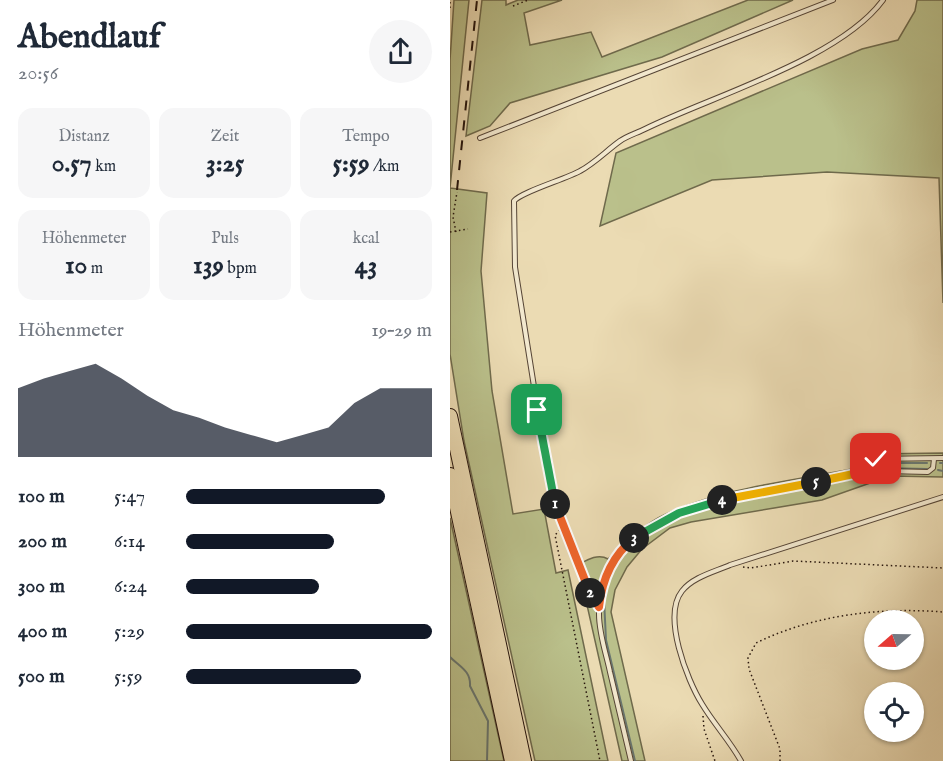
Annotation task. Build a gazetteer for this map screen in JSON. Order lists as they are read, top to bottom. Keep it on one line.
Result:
{"north":"left","page":{"heading":["Abendlauf","20:56"],"stats":[["Distanz","0.57 km"],["Zeit","3:25"],["Tempo","5:59 /km"],["Höhenmeter","10 m"],["Puls","139 bpm"],["kcal","43"]],"chart":["Höhenmeter","19–29 m"],"pins":["5","4","1","3","2"],"list":[{"name":"100 m","note":"5:47"},{"name":"200 m","note":"6:14"},{"name":"300 m","note":"6:24"},{"name":"400 m","note":"5:29"},{"name":"500 m","note":"5:59"}]}}
